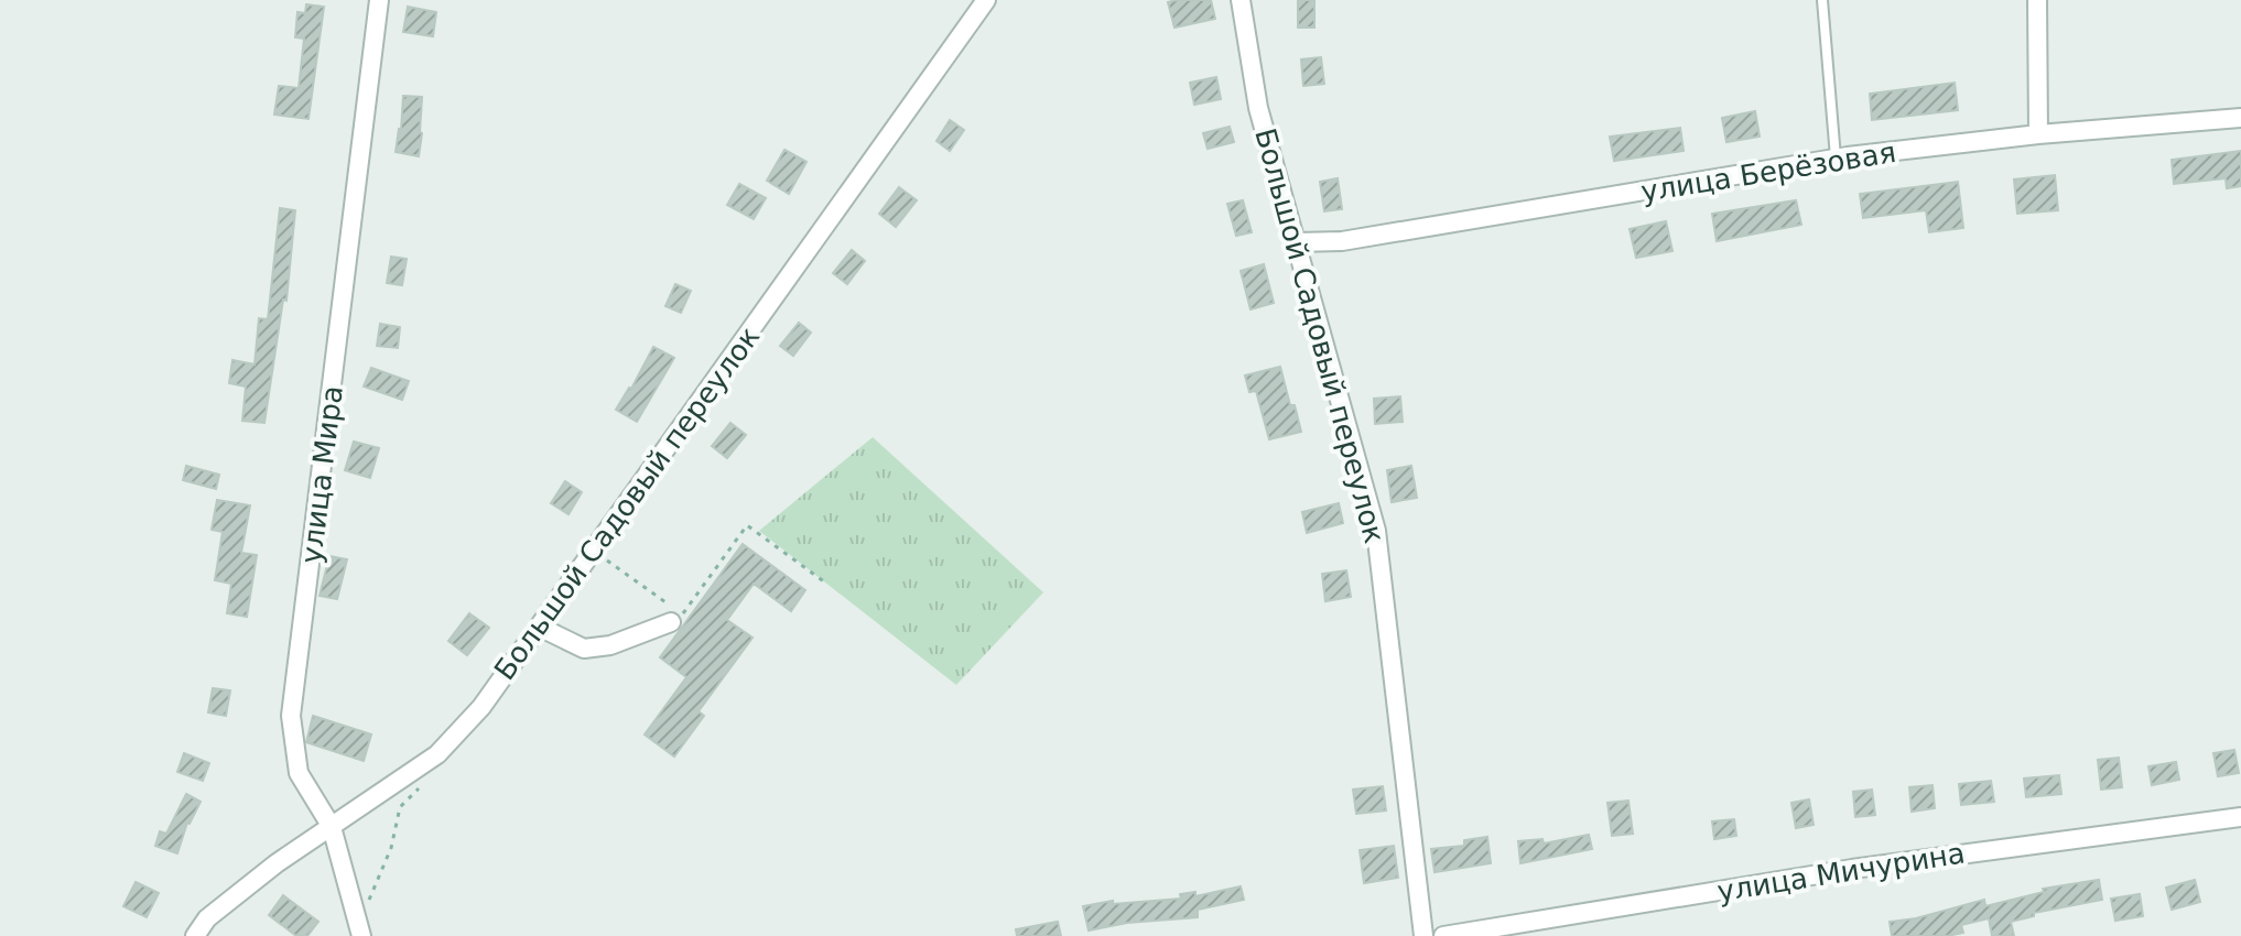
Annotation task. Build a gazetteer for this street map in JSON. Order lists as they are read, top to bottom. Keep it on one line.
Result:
{"streets":{"street":["улица Берёзовая","Большой Садовый переулок","улица Мира","улица Мичурина"]},"crossings":[["улица Берёзовая","Большой Садовый переулок"],["Большой Садовый переулок","улица Мира"]]}
